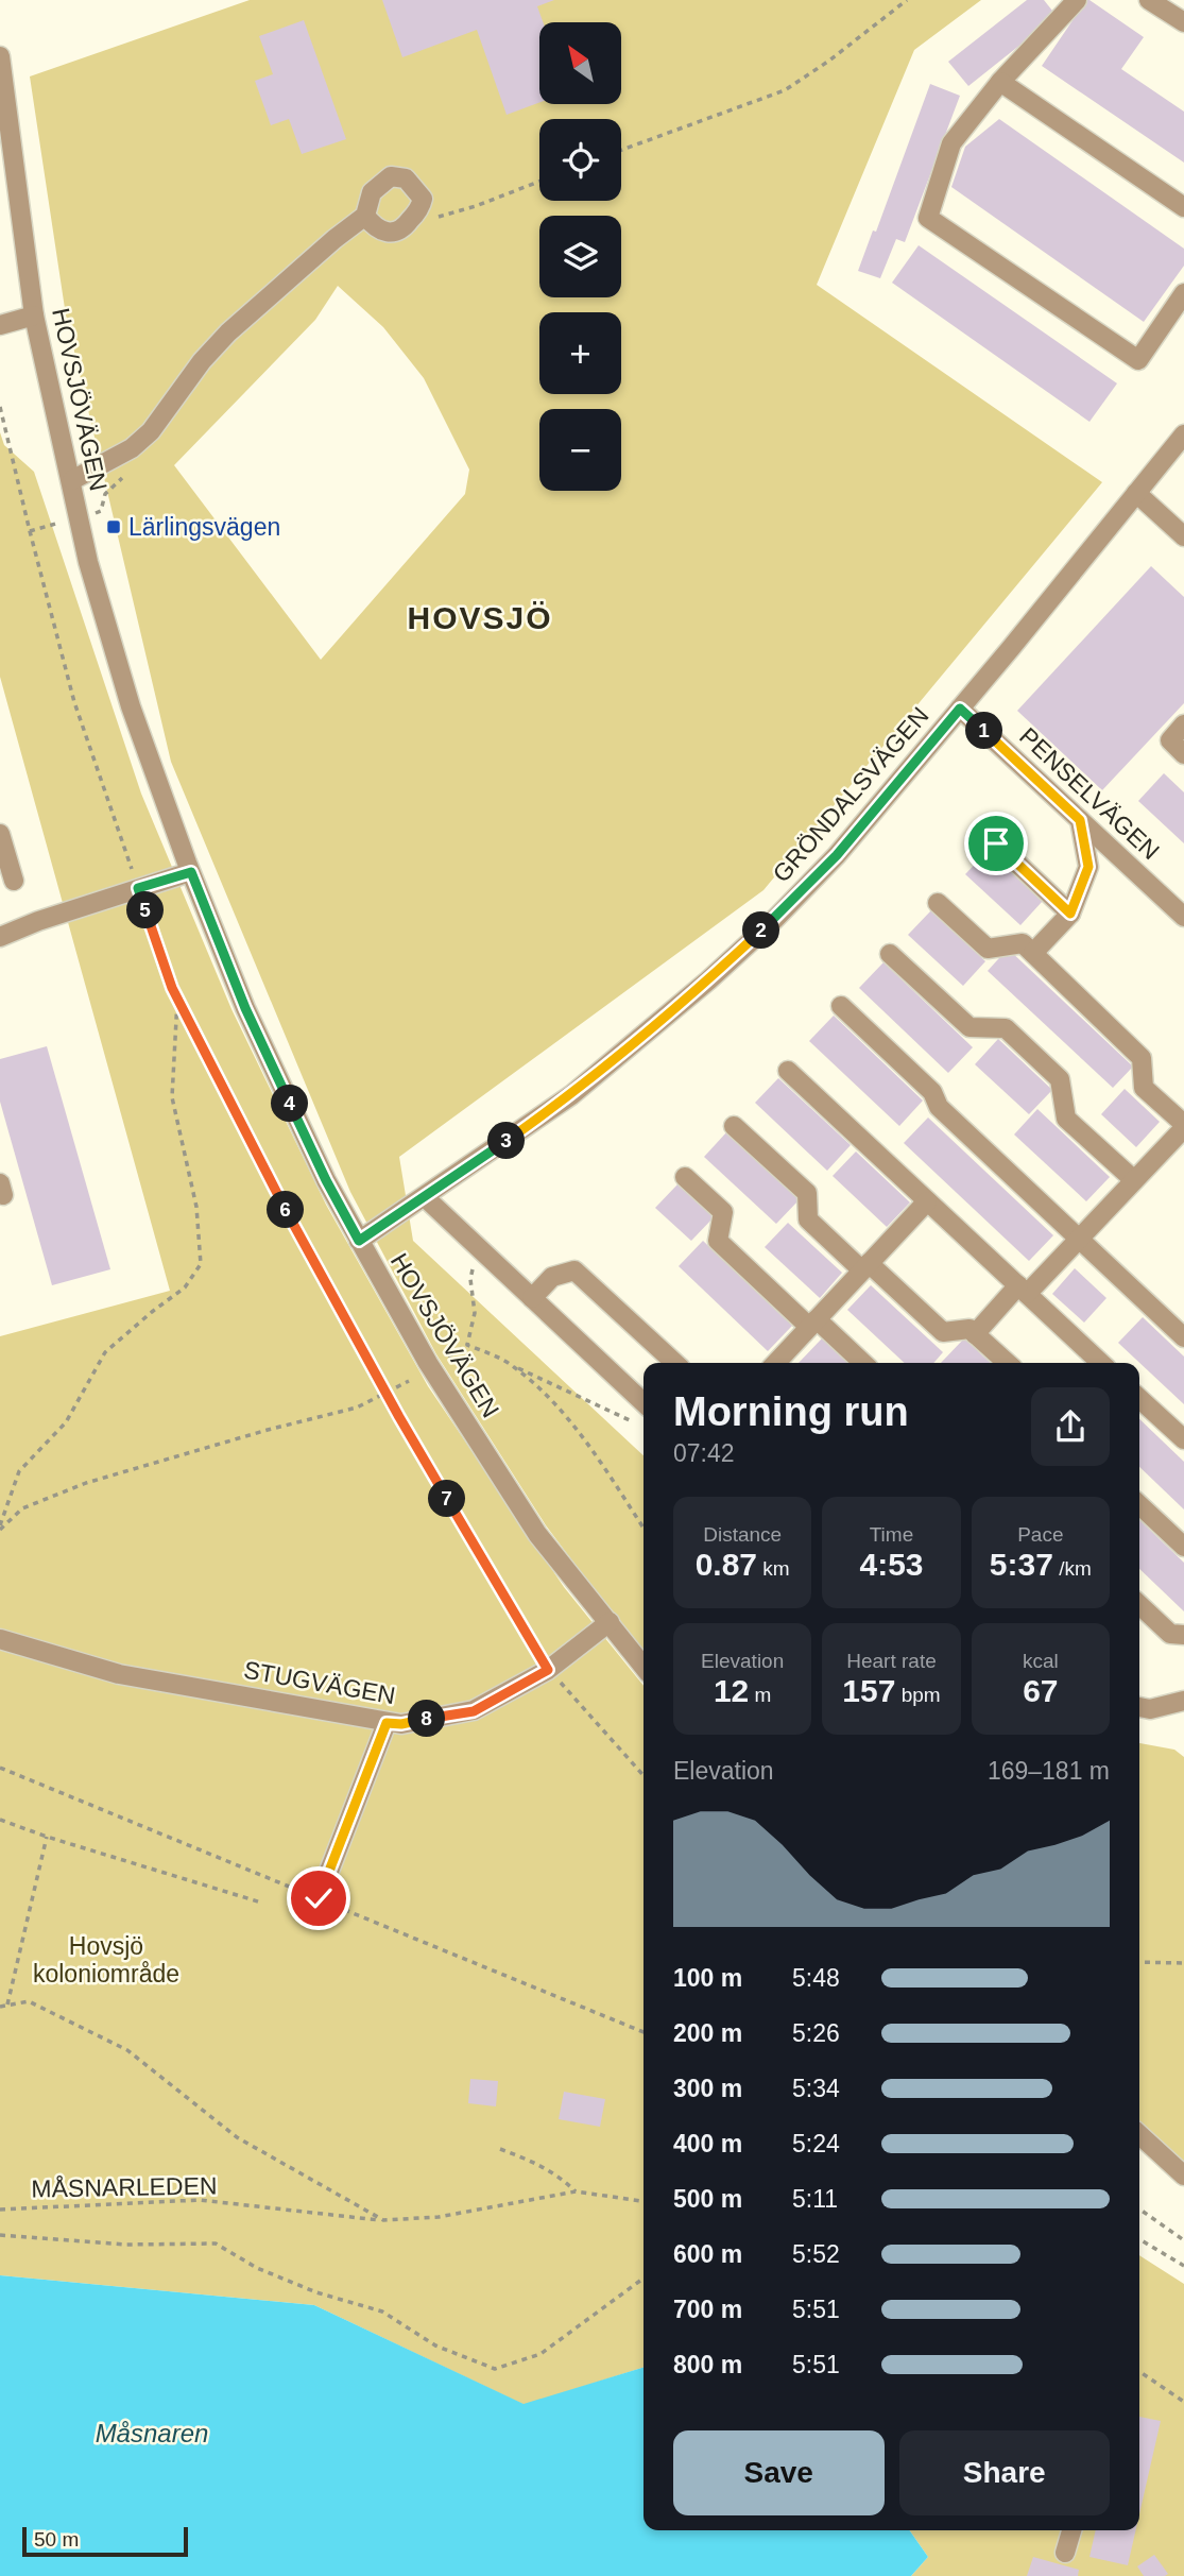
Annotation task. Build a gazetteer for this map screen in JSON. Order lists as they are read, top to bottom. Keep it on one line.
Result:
{"streets":{"street":["HOVSJÖVÄGEN","PENSELVÄGEN","GRÖNDALSVÄGEN","STUGVÄGEN"],"path":["MÅSNARLEDEN"]},"crossings":[["HOVSJÖVÄGEN","GRÖNDALSVÄGEN"],["HOVSJÖVÄGEN","STUGVÄGEN"],["PENSELVÄGEN","GRÖNDALSVÄGEN"]],"districts":["HOVSJÖ"],"water":["Måsnaren"],"parks":["Hovsjö koloniområde"],"places":{"transit":["Lärlingsvägen"]},"scale_bar":"50 m","north":"top left","page":{"map_buttons":["+","−"],"pins":["1","5","2","4","3","6","7","8"],"heading":["Morning run","07:42"],"stats":[["Distance","0.87 km"],["Time","4:53"],["Pace","5:37 /km"],["Elevation","12 m"],["Heart rate","157 bpm"],["kcal","67"]],"chart":["Elevation","169–181 m"],"list":[{"name":"100 m","note":"5:48"},{"name":"200 m","note":"5:26"},{"name":"300 m","note":"5:34"},{"name":"400 m","note":"5:24"},{"name":"500 m","note":"5:11"},{"name":"600 m","note":"5:52"},{"name":"700 m","note":"5:51"},{"name":"800 m","note":"5:51"}],"buttons":["Save","Share"],"scale":"50 m"}}
